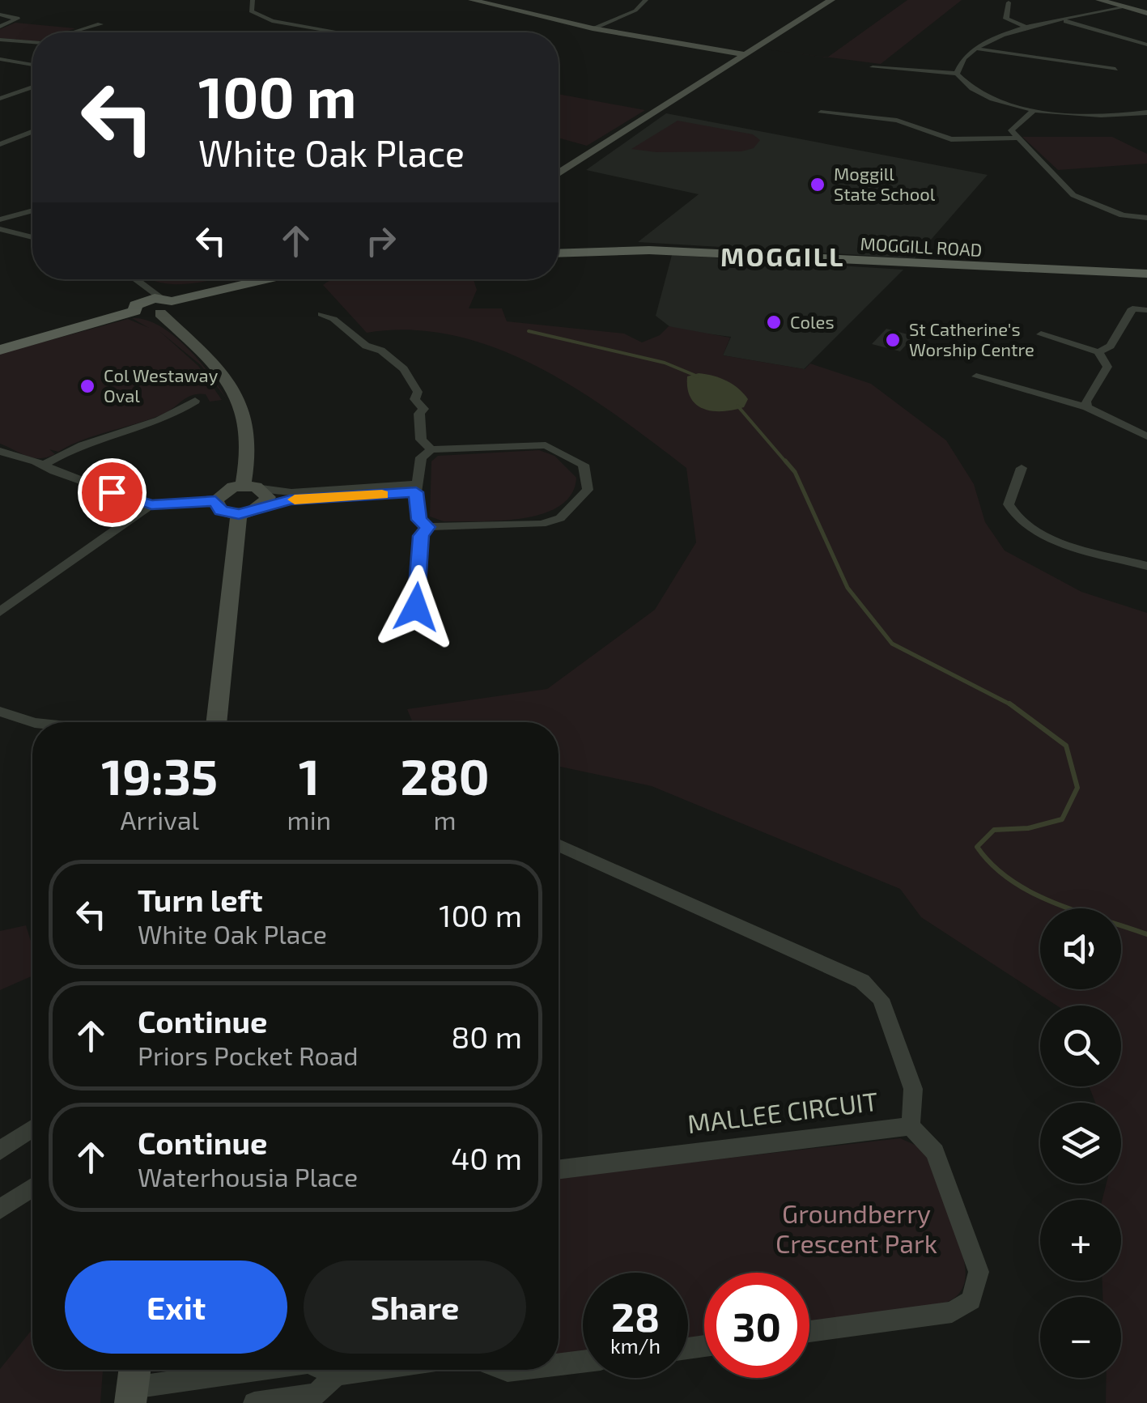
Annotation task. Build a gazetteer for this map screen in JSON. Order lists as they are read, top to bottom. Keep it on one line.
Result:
{"streets":{"main road":["MOGGILL ROAD"],"street":["MALLEE CIRCUIT"]},"districts":["MOGGILL"],"parks":["Groundberry Crescent Park"],"places":["Moggill State School","Coles","St Catherine's Worship Centre","Col Westaway Oval"],"page":{"turn":["100 m","White Oak Place"],"eta":["19:35","Arrival","1","min","280","m"],"list":[{"name":"Turn left","note":"White Oak Place","value":"100 m"},{"name":"Continue","note":"Priors Pocket Road","value":"80 m"},{"name":"Continue","note":"Waterhousia Place","value":"40 m"}],"map_buttons":["+","−"],"buttons":["Exit","Share"],"speed":"28 km/h","limit":"30"}}
